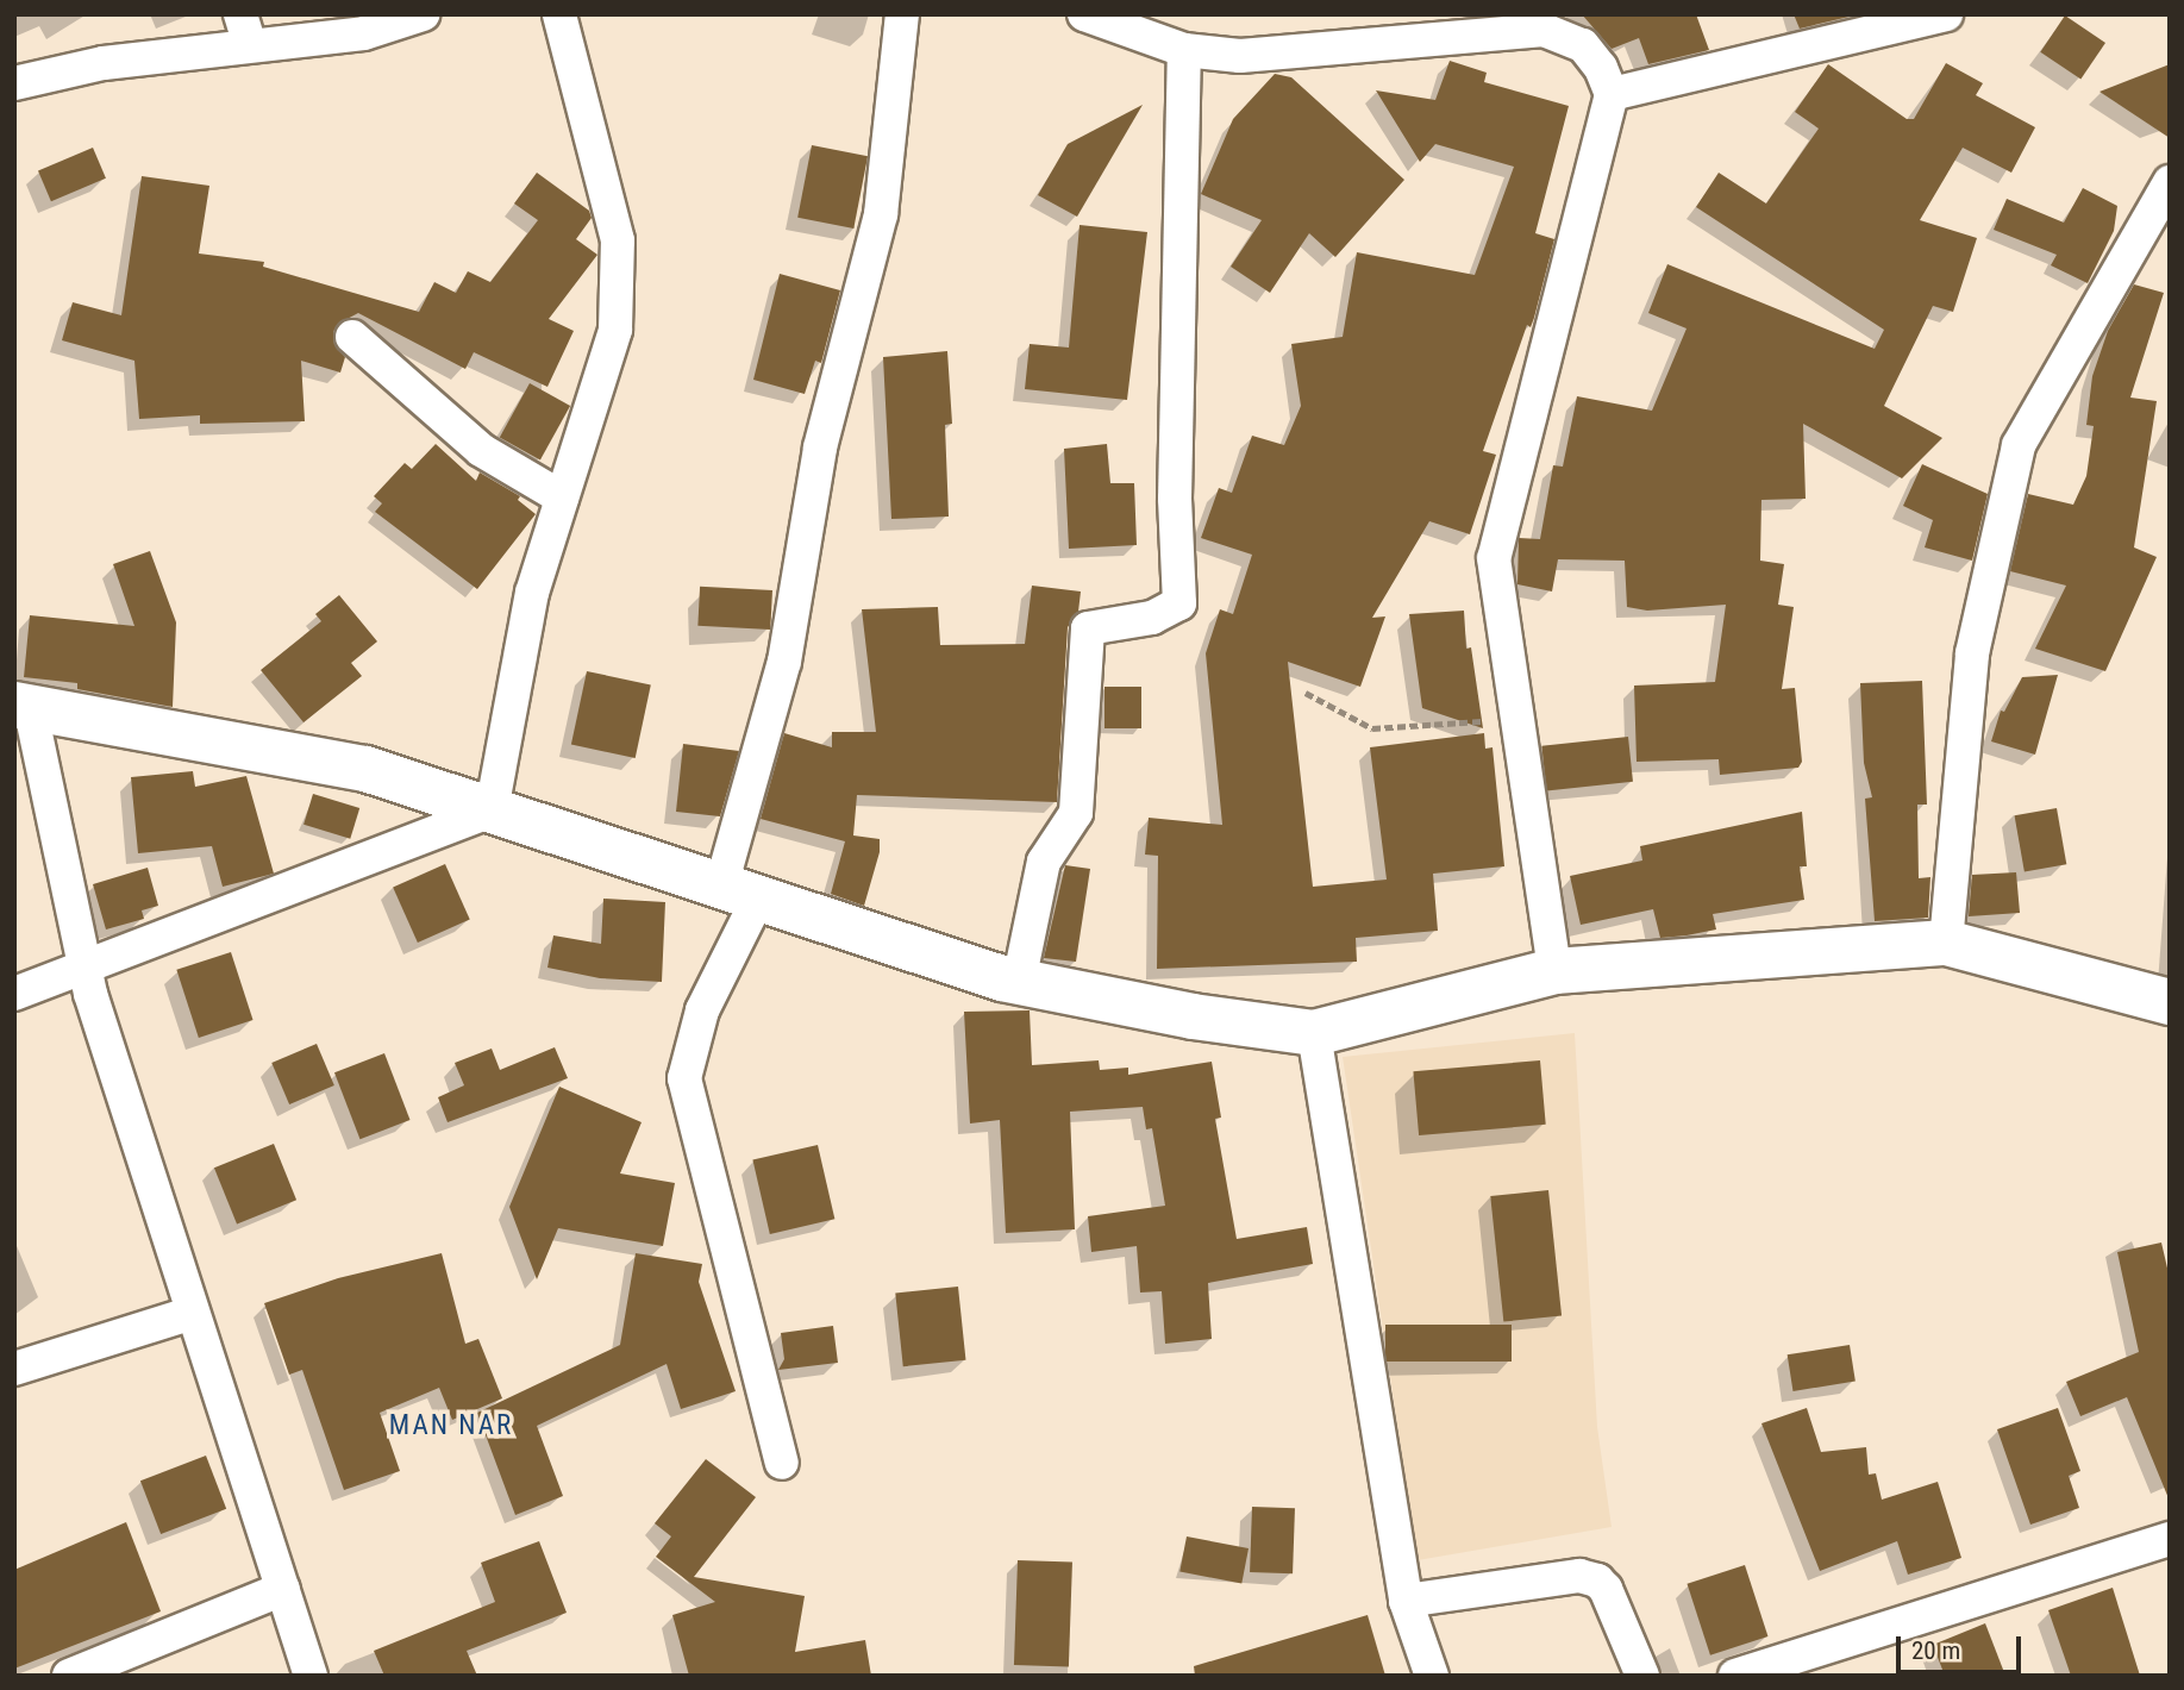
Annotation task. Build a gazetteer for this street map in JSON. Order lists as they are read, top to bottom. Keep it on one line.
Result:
{"districts":["MAN NAR"],"scale_bar":"20 m"}
